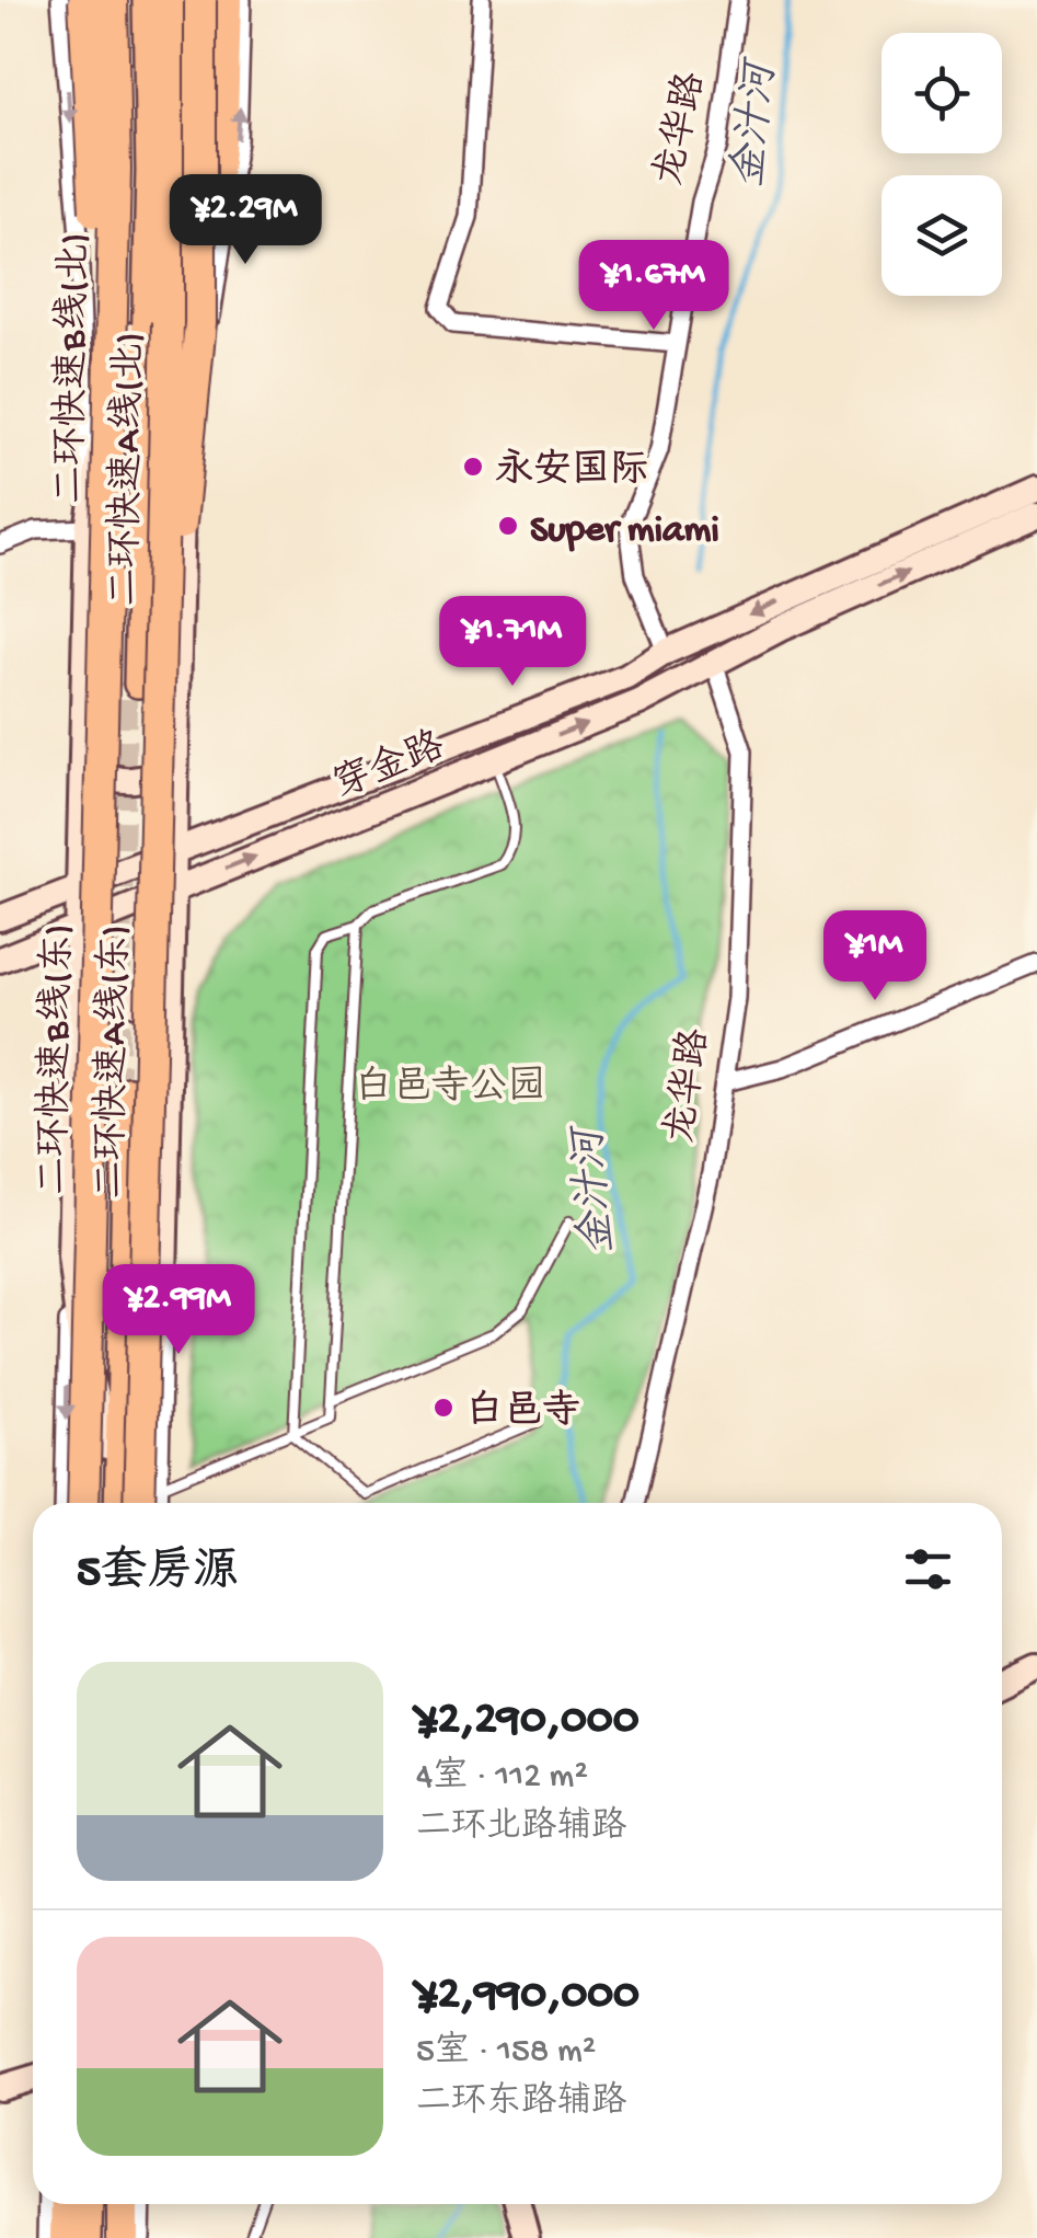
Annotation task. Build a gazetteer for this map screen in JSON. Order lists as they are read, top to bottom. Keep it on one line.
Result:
{"streets":{"highway":["二环快速B线(北)","二环快速A线(北)","二环快速B线(东)","二环快速A线(东)"],"street":["龙华路","穿金路"]},"crossings":[["龙华路","穿金路"],["二环快速B线(北)","二环快速B线(东)"],["二环快速A线(北)","二环快速A线(东)"]],"water":["金汁河"],"parks":["白邑寺公园"],"places":["永安国际","Super miami","白邑寺"],"page":{"price":["¥2.29M","¥1.67M","¥1.71M","¥1M","¥2.99M"],"heading":"5套房源","list":[{"name":"¥2,290,000","note":"4室 · 112 m² · 二环北路辅路"},{"name":"¥2,990,000","note":"5室 · 158 m² · 二环东路辅路"}]}}
